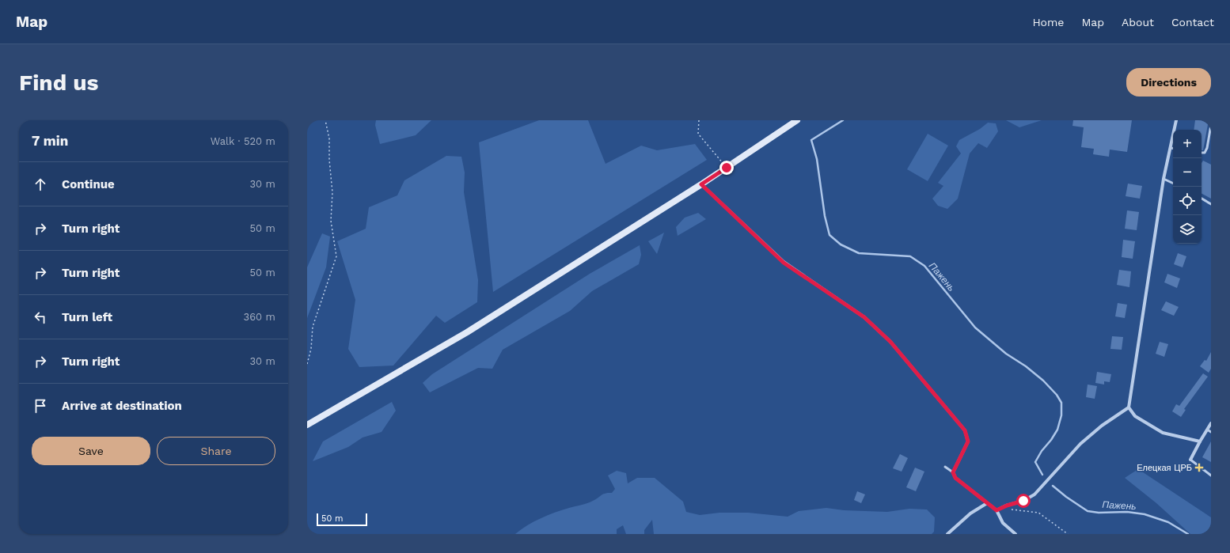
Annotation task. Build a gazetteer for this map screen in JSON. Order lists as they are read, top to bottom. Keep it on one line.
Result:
{"water":["Пажень"],"places":{"health":["Елецкая ЦРБ"]},"scale_bar":"50 m","page":{"header":"Map","nav":["Home","Map","About","Contact"],"buttons":["Directions",["Save","Share"]],"title":"Find us","heading":["7 min","Walk · 520 m"],"map_buttons":["+","−"],"list":[["Continue","30 m"],["Turn right","50 m"],["Turn right","50 m"],["Turn left","360 m"],["Turn right","30 m"],"Arrive at destination"],"scale":"50 m"}}
